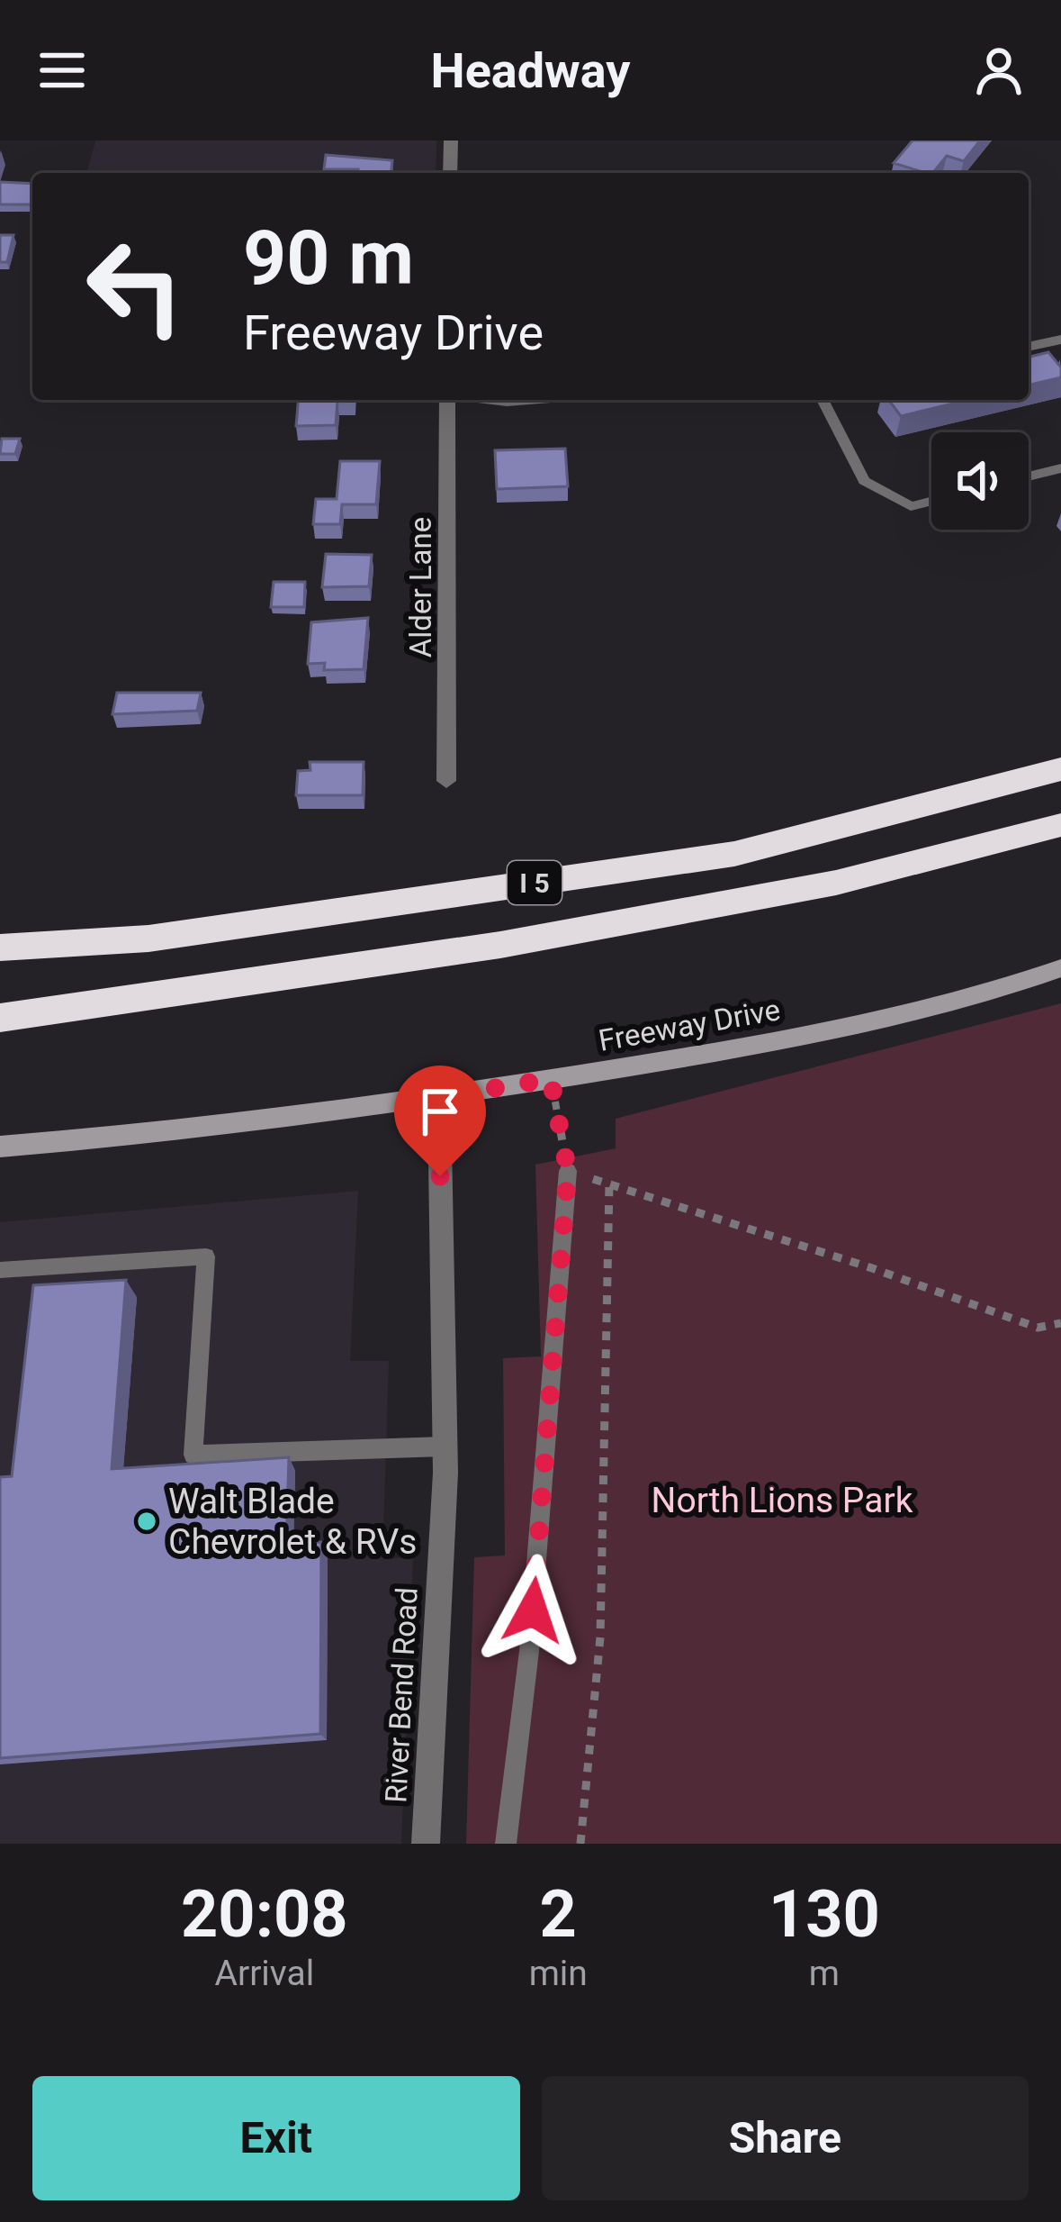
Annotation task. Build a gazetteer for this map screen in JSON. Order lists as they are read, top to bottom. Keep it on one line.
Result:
{"streets":{"highway":["I 5"],"street":["Alder Lane","Freeway Drive","River Bend Road"]},"crossings":[["Freeway Drive","River Bend Road"]],"parks":["North Lions Park"],"places":["Walt Blade Chevrolet & RVs"],"page":{"header":"Headway","turn":["90 m","Freeway Drive"],"eta":["20:08","Arrival","2","min","130","m"],"buttons":["Exit","Share"]}}
